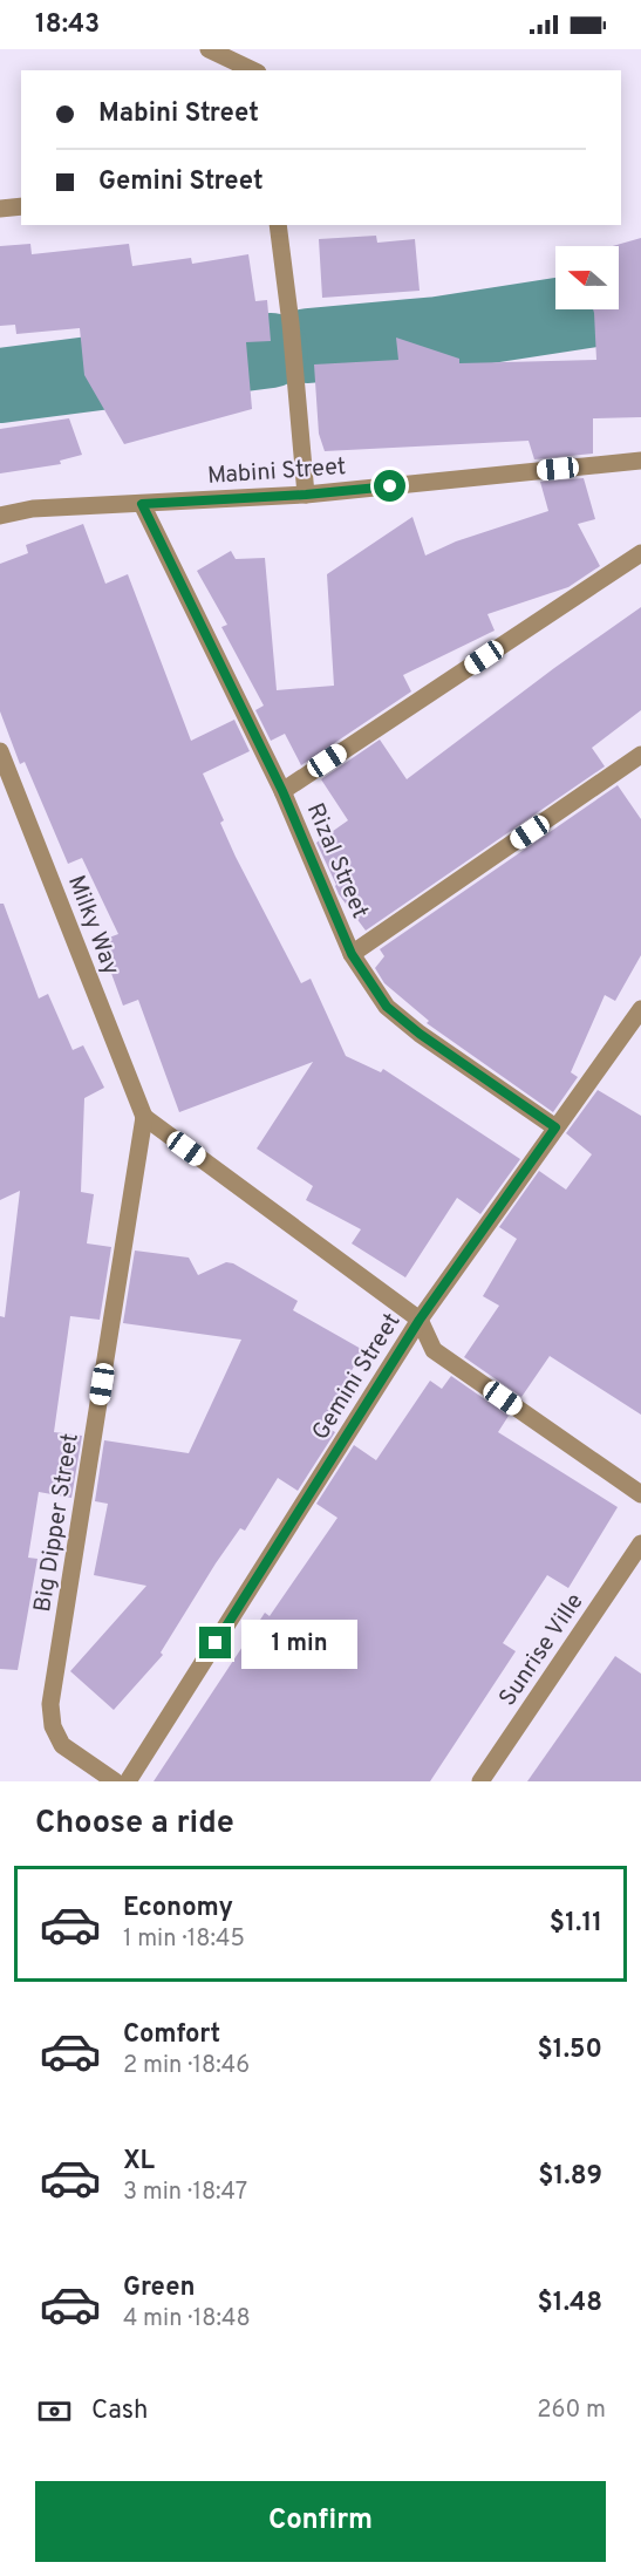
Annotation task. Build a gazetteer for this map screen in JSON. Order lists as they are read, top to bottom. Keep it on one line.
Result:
{"streets":{"street":["Mabini Street","Rizal Street","Milky Way","Gemini Street","Big Dipper Street","Sunrise Ville"]},"crossings":[["Mabini Street","Rizal Street"],["Rizal Street","Gemini Street"],["Milky Way","Big Dipper Street"]],"north":"left","page":{"status":"18:43","banner":["Mabini Street","Gemini Street"],"bubble":"1 min","heading":"Choose a ride","list":[{"name":"Economy","note":"1 min · 18:45","value":"$1.11"},{"name":"Comfort","note":"2 min · 18:46","value":"$1.50"},{"name":"XL","note":"3 min · 18:47","value":"$1.89"},{"name":"Green","note":"4 min · 18:48","value":"$1.48"}],"pay":["Cash","260 m"],"buttons":"Confirm"}}
